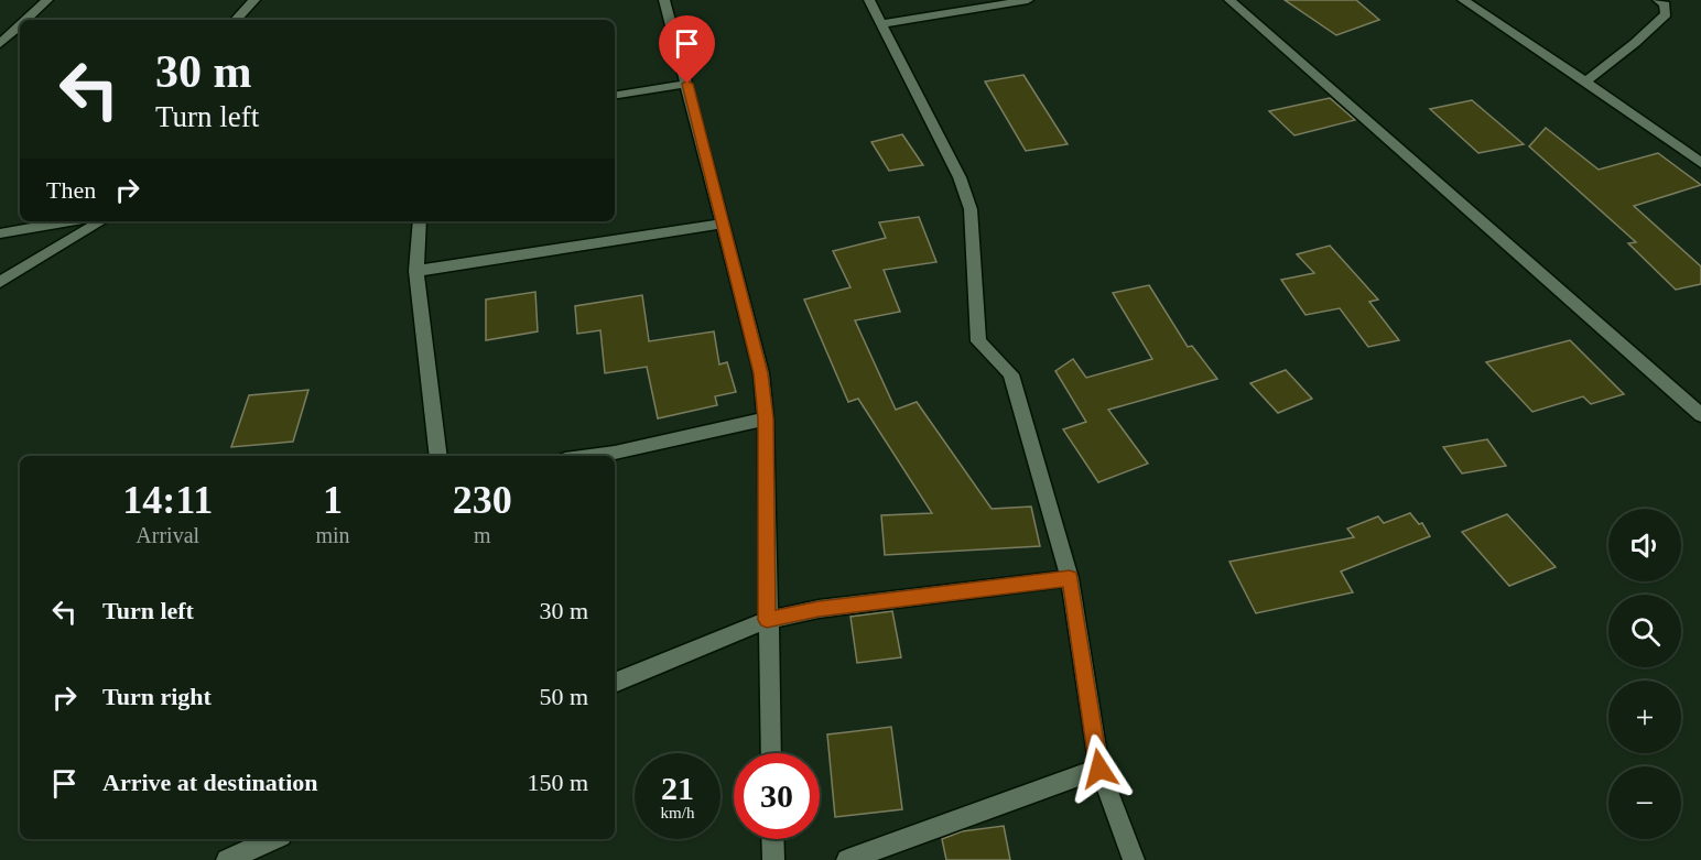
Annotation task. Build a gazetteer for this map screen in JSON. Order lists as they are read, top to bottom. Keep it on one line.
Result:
{"page":{"turn":["30 m","Turn left"],"then":"Then","eta":["14:11","Arrival","1","min","230","m"],"map_buttons":["+","−"],"list":[{"name":"Turn left","value":"30 m"},{"name":"Turn right","value":"50 m"},{"name":"Arrive at destination","value":"150 m"}],"speed":"21 km/h","limit":"30"}}
